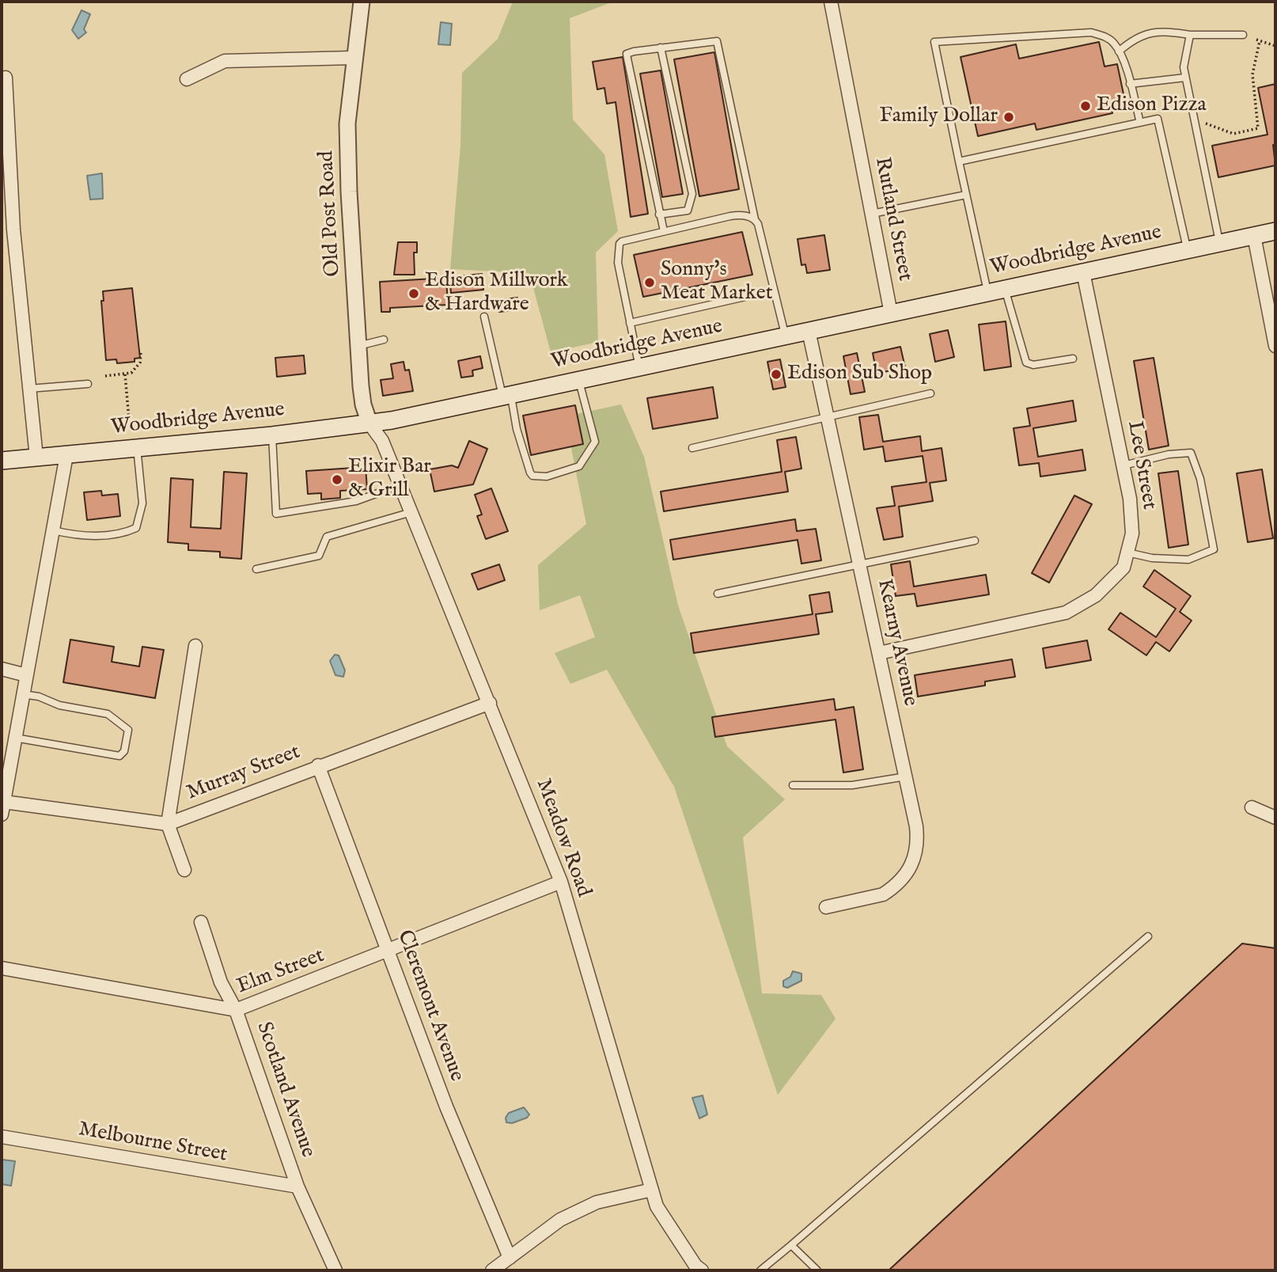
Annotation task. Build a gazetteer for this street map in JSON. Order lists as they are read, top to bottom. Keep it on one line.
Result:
{"streets":{"main road":["Woodbridge Avenue"],"street":["Old Post Road","Rutland Street","Lee Street","Kearny Avenue","Murray Street","Meadow Road","Elm Street","Cleremont Avenue","Scotland Avenue","Melbourne Street"]},"crossings":[["Old Post Road","Woodbridge Avenue"],["Old Post Road","Meadow Road"],["Rutland Street","Woodbridge Avenue"],["Woodbridge Avenue","Lee Street"],["Woodbridge Avenue","Kearny Avenue"],["Woodbridge Avenue","Meadow Road"],["Lee Street","Kearny Avenue"],["Murray Street","Meadow Road"],["Murray Street","Cleremont Avenue"],["Meadow Road","Elm Street"],["Elm Street","Cleremont Avenue"],["Elm Street","Scotland Avenue"],["Scotland Avenue","Melbourne Street"]],"places":["Edison Pizza","Family Dollar","Sonny's Meat Market","Edison Millwork & Hardware","Edison Sub Shop","Elixir Bar & Grill"]}
